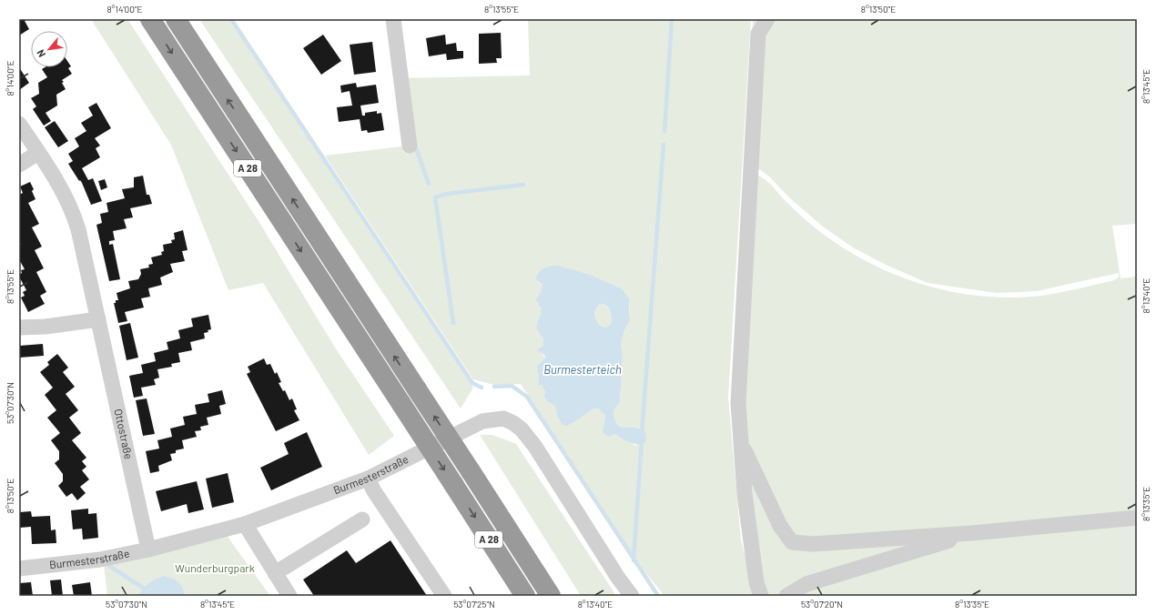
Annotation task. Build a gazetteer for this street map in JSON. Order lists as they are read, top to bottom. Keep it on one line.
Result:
{"streets":{"highway":["A 28"],"street":["Ottostraße","Burmesterstraße"]},"crossings":[["Ottostraße","Burmesterstraße"]],"water":["Burmesterteich"],"parks":["Wunderburgpark"],"north":"bottom left","coordinates":["8°14'00\"E","8°13'55\"E","8°13'50\"E","8°13'45\"E","8°13'40\"E","53°07'30\"N","8°13'35\"E","53°07'25\"N","53°07'20\"N"]}
